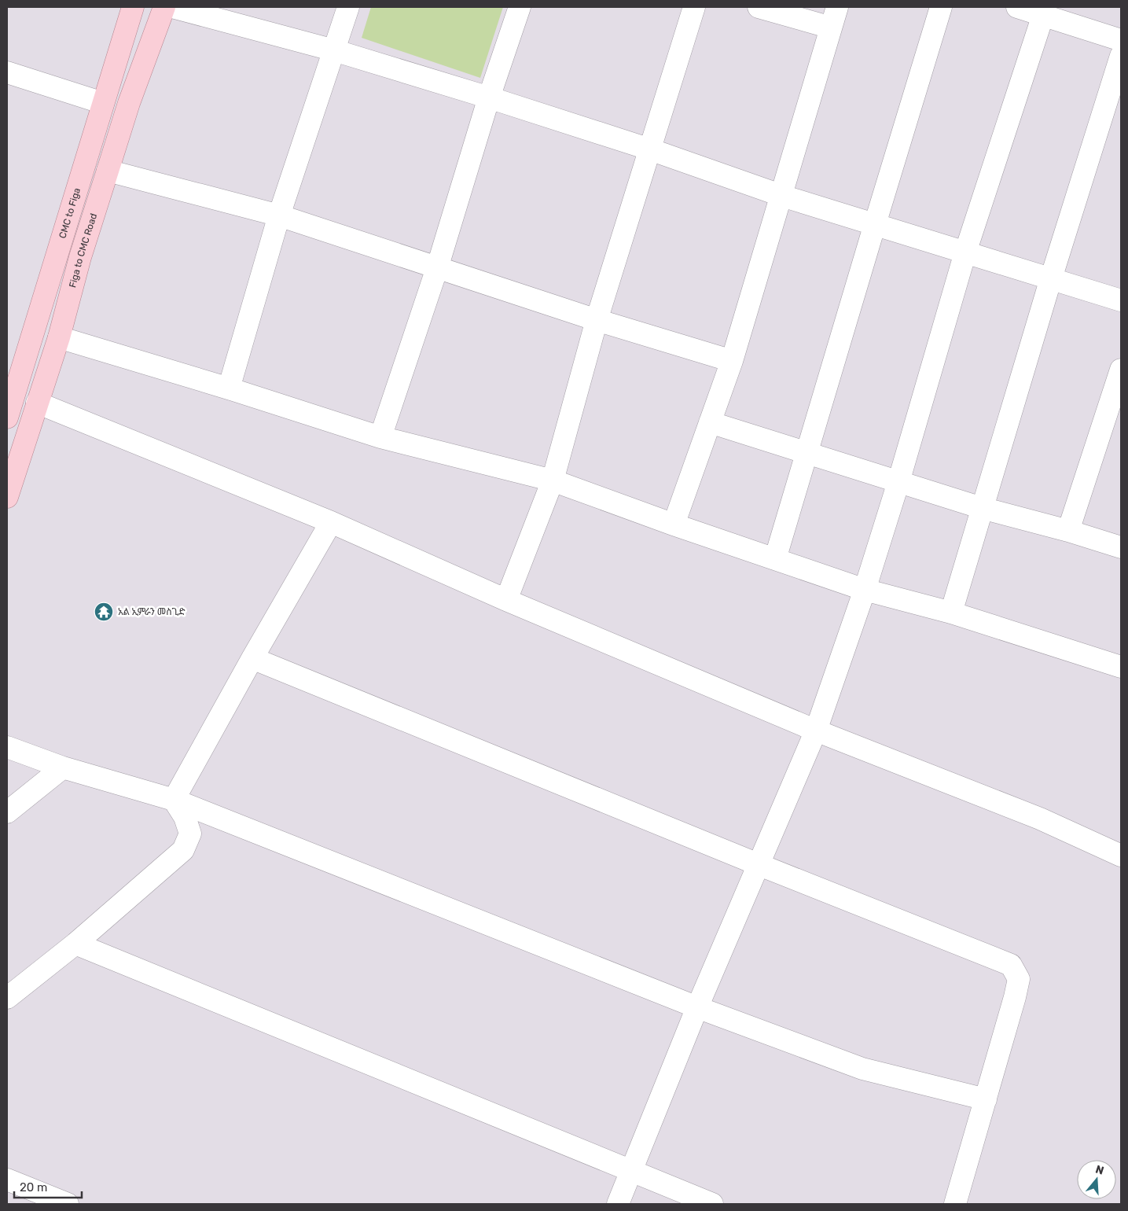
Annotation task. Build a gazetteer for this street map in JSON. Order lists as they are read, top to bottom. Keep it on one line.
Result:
{"streets":{"main road":["CMC to Figa","Figa to CMC Road"]},"places":{"temple":["አል ኢምራን መስጊድ"]},"scale_bar":"20 m","north":"top"}
